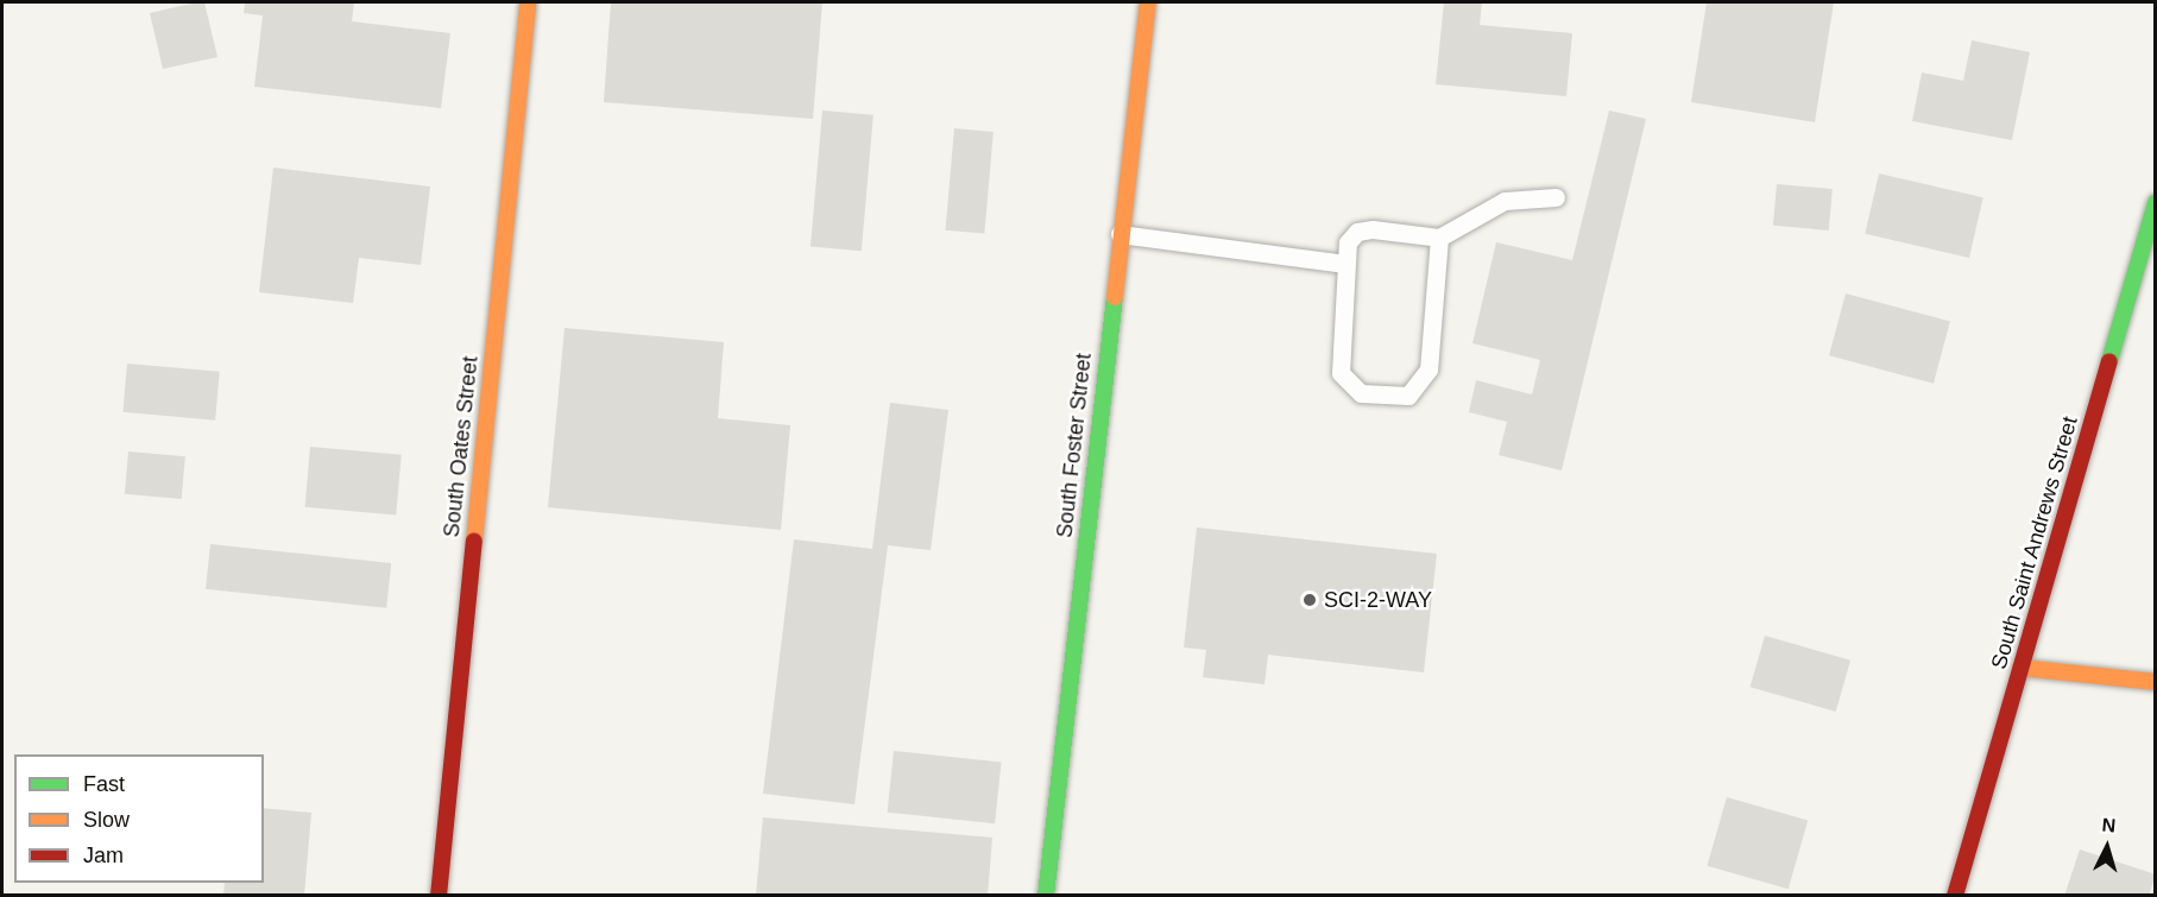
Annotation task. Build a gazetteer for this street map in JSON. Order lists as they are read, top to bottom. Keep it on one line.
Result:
{"streets":{"street":["South Foster Street","South Oates Street","South Saint Andrews Street"]},"places":["SCI-2-WAY"],"legend":["Fast","Slow","Jam"],"north":"top"}
